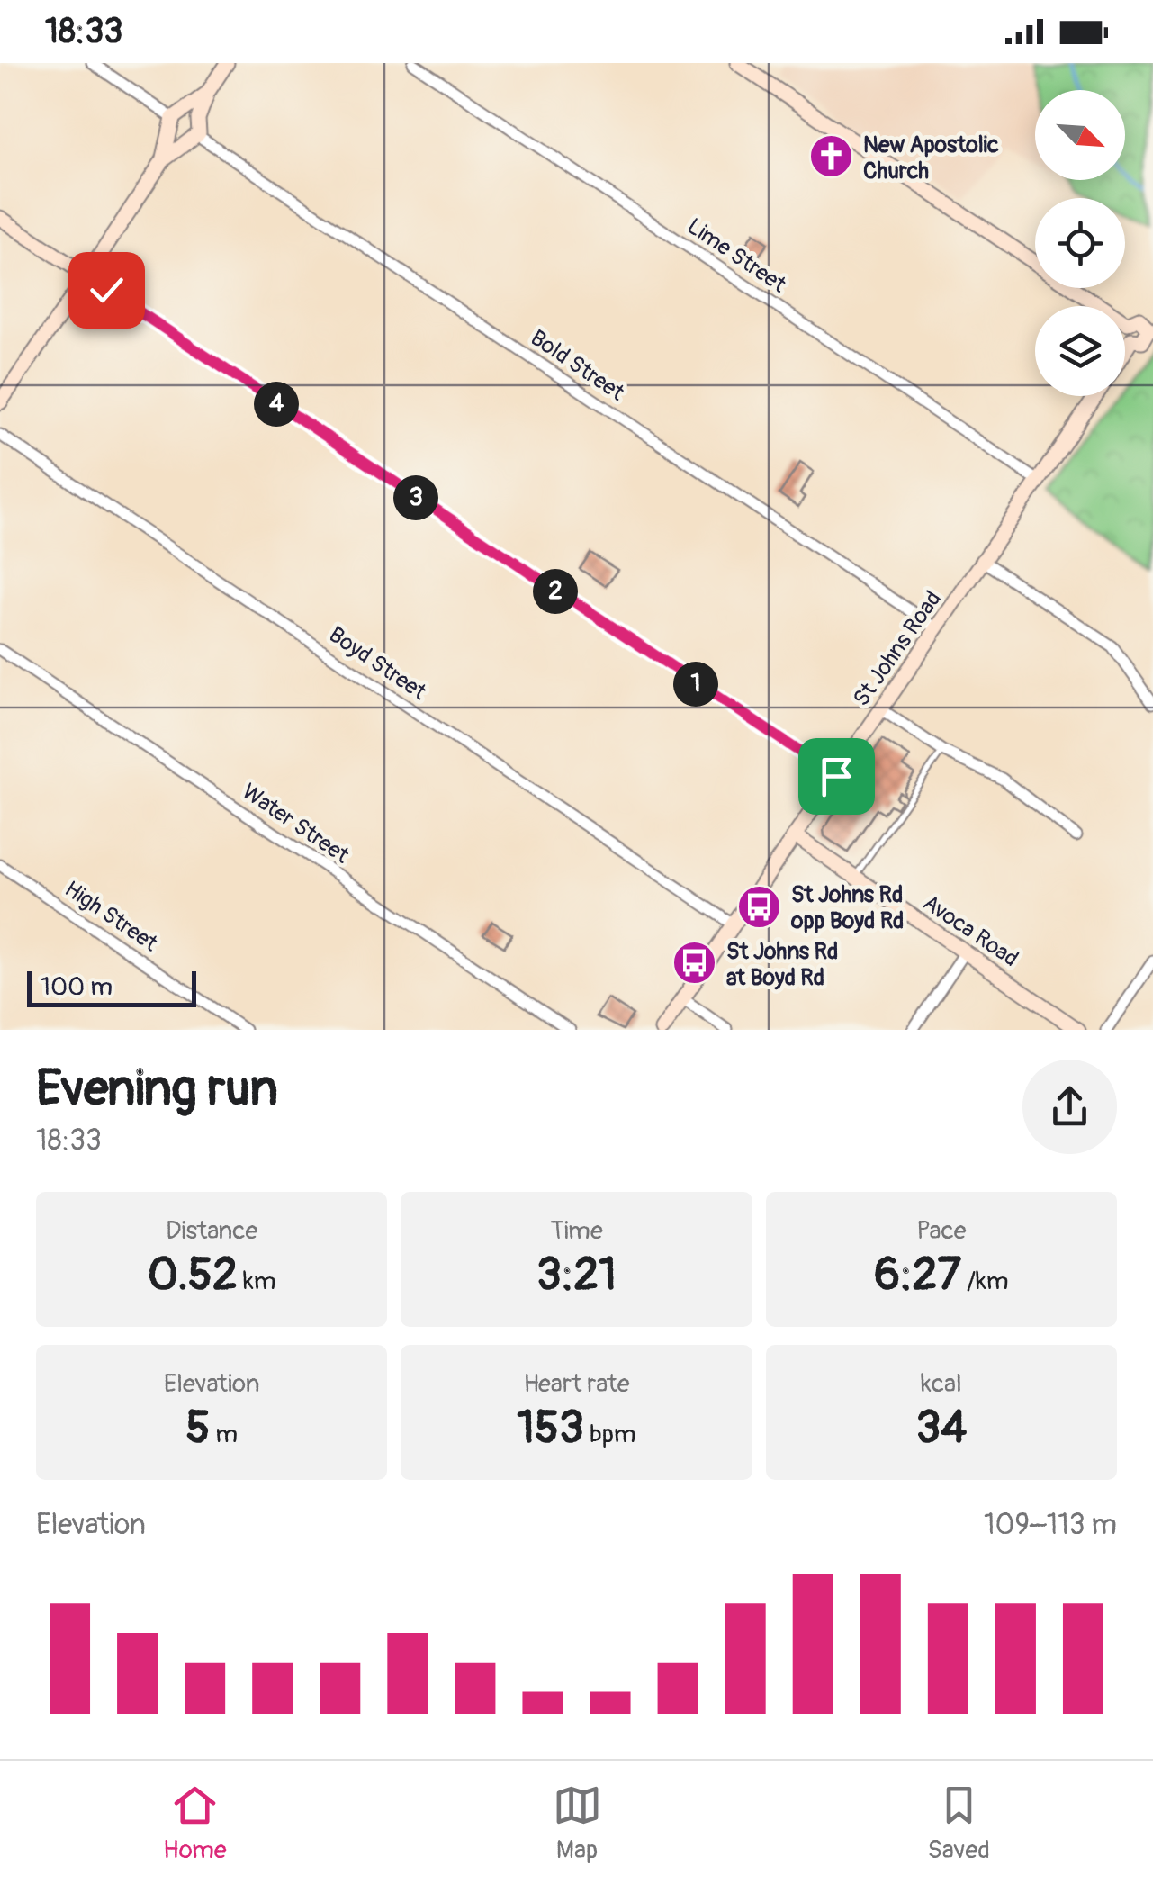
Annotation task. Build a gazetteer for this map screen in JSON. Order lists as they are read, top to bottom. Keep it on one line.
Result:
{"streets":{"main road":["St Johns Road","Avoca Road"],"street":["Lime Street","Bold Street","Boyd Street","Water Street","High Street"]},"crossings":[["Lime Street","St Johns Road"],["Bold Street","St Johns Road"],["St Johns Road","Boyd Street"],["St Johns Road","Avoca Road"]],"places":{"church":["New Apostolic Church"],"bus stop":["St Johns Rd opp Boyd Rd","St Johns Rd at Boyd Rd"]},"scale_bar":"100 m","north":"bottom right","page":{"status":"18:33","pins":["4","3","2","1"],"scale":"100 m","heading":["Evening run","18:33"],"stats":[["Distance","0.52 km"],["Time","3:21"],["Pace","6:27 /km"],["Elevation","5 m"],["Heart rate","153 bpm"],["kcal","34"]],"chart":["Elevation","109–113 m"],"tabs":["Home","Map","Saved"]}}
